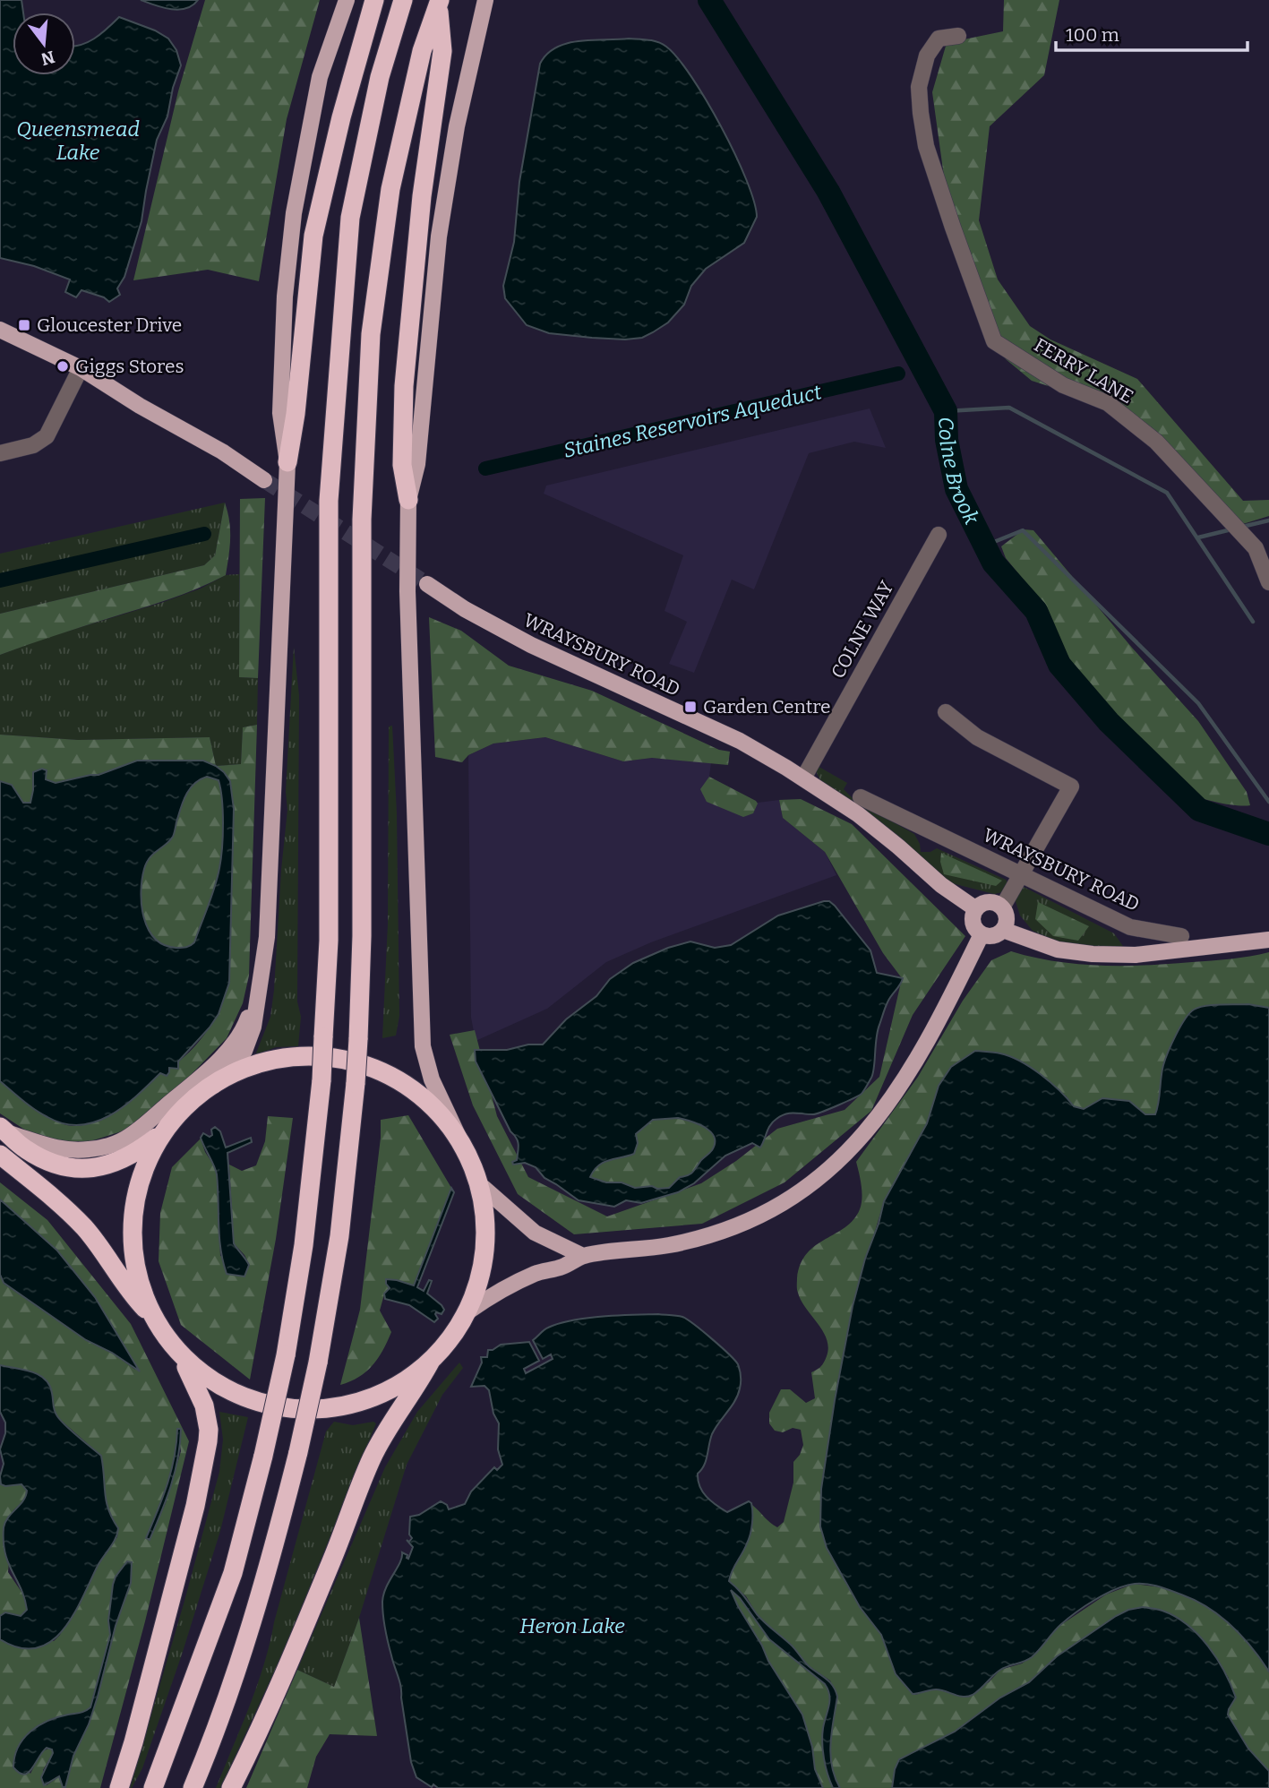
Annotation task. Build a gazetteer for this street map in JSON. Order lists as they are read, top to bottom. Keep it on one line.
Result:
{"streets":{"main road":["WRAYSBURY ROAD"],"street":["FERRY LANE","COLNE WAY"]},"crossings":[["COLNE WAY","WRAYSBURY ROAD"]],"water":["Queensmead Lake","Staines Reservoirs Aqueduct","Colne Brook","Heron Lake"],"places":{"transit":["Gloucester Drive","Garden Centre"],"other":["Giggs Stores"]},"scale_bar":"100 m","north":"bottom"}
